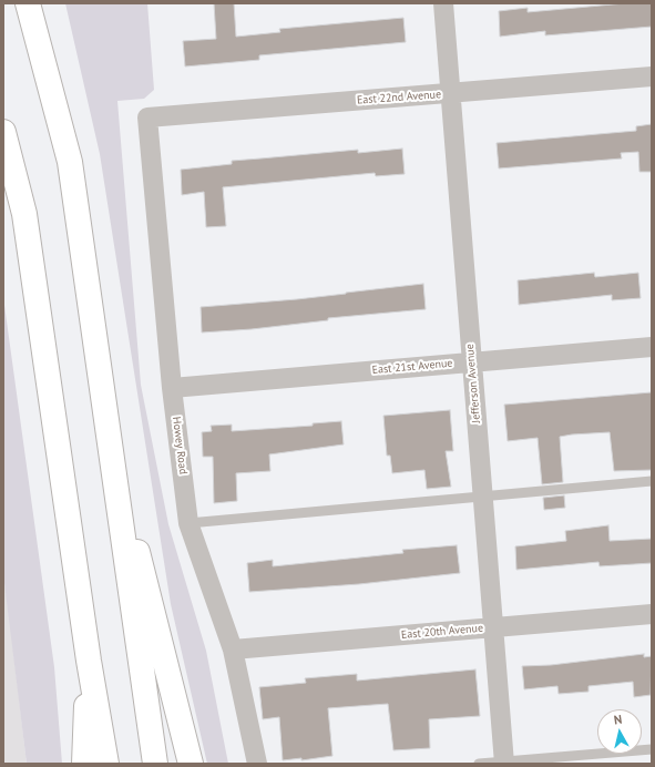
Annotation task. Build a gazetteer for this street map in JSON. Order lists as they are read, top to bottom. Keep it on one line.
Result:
{"streets":{"street":["East 22nd Avenue","East 21st Avenue","Jefferson Avenue","Howey Road","East 20th Avenue"]},"crossings":[["East 22nd Avenue","Jefferson Avenue"],["East 22nd Avenue","Howey Road"],["East 21st Avenue","Jefferson Avenue"],["East 21st Avenue","Howey Road"],["Jefferson Avenue","East 20th Avenue"],["Howey Road","East 20th Avenue"]],"north":"top"}
